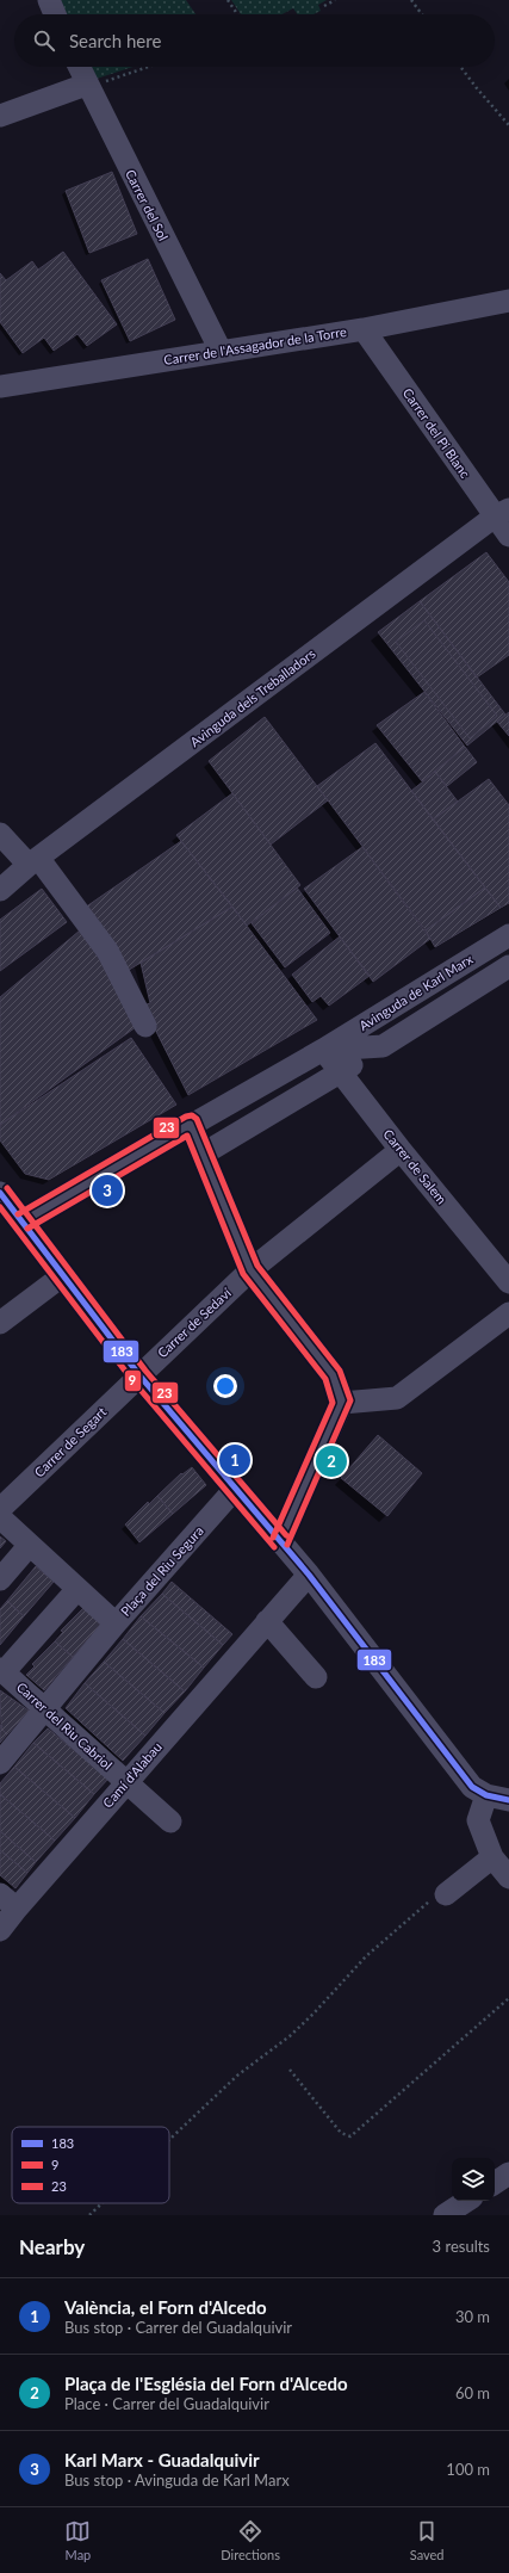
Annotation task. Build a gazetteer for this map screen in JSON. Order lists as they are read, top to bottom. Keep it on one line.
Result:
{"streets":{"street":["Carrer del Sol","Carrer de l'Assagador de la Torre","Carrer del Pi Blanc","Avinguda dels Treballadors","Avinguda de Karl Marx","Carrer de Salem","Carrer de Sedaví","Carrer de Segart","Plaça del Riu Segura","Carrer del Riu Cabriol","Camí d'Alabau"]},"crossings":[["Carrer del Sol","Carrer de l'Assagador de la Torre"],["Carrer de l'Assagador de la Torre","Carrer del Pi Blanc"],["Carrer del Pi Blanc","Avinguda dels Treballadors"],["Avinguda de Karl Marx","Carrer de Salem"],["Carrer de Salem","Carrer de Sedaví"],["Carrer de Sedaví","Carrer de Segart"],["Carrer del Riu Cabriol","Camí d'Alabau"]],"lines":["transit line 23","transit line 9","transit line 183"],"legend":["183","9","23"],"page":{"search":"Search here","pins":["3","1","2"],"heading":["Nearby","3 results"],"list":[{"mark":"1","name":"València, el Forn d'Alcedo","note":"Bus stop · Carrer del Guadalquivir","value":"30 m"},{"mark":"2","name":"Plaça de l'Església del Forn d'Alcedo","note":"Place · Carrer del Guadalquivir","value":"60 m"},{"mark":"3","name":"Karl Marx - Guadalquivir","note":"Bus stop · Avinguda de Karl Marx","value":"100 m"}],"nav":["Map","Directions","Saved"]}}
